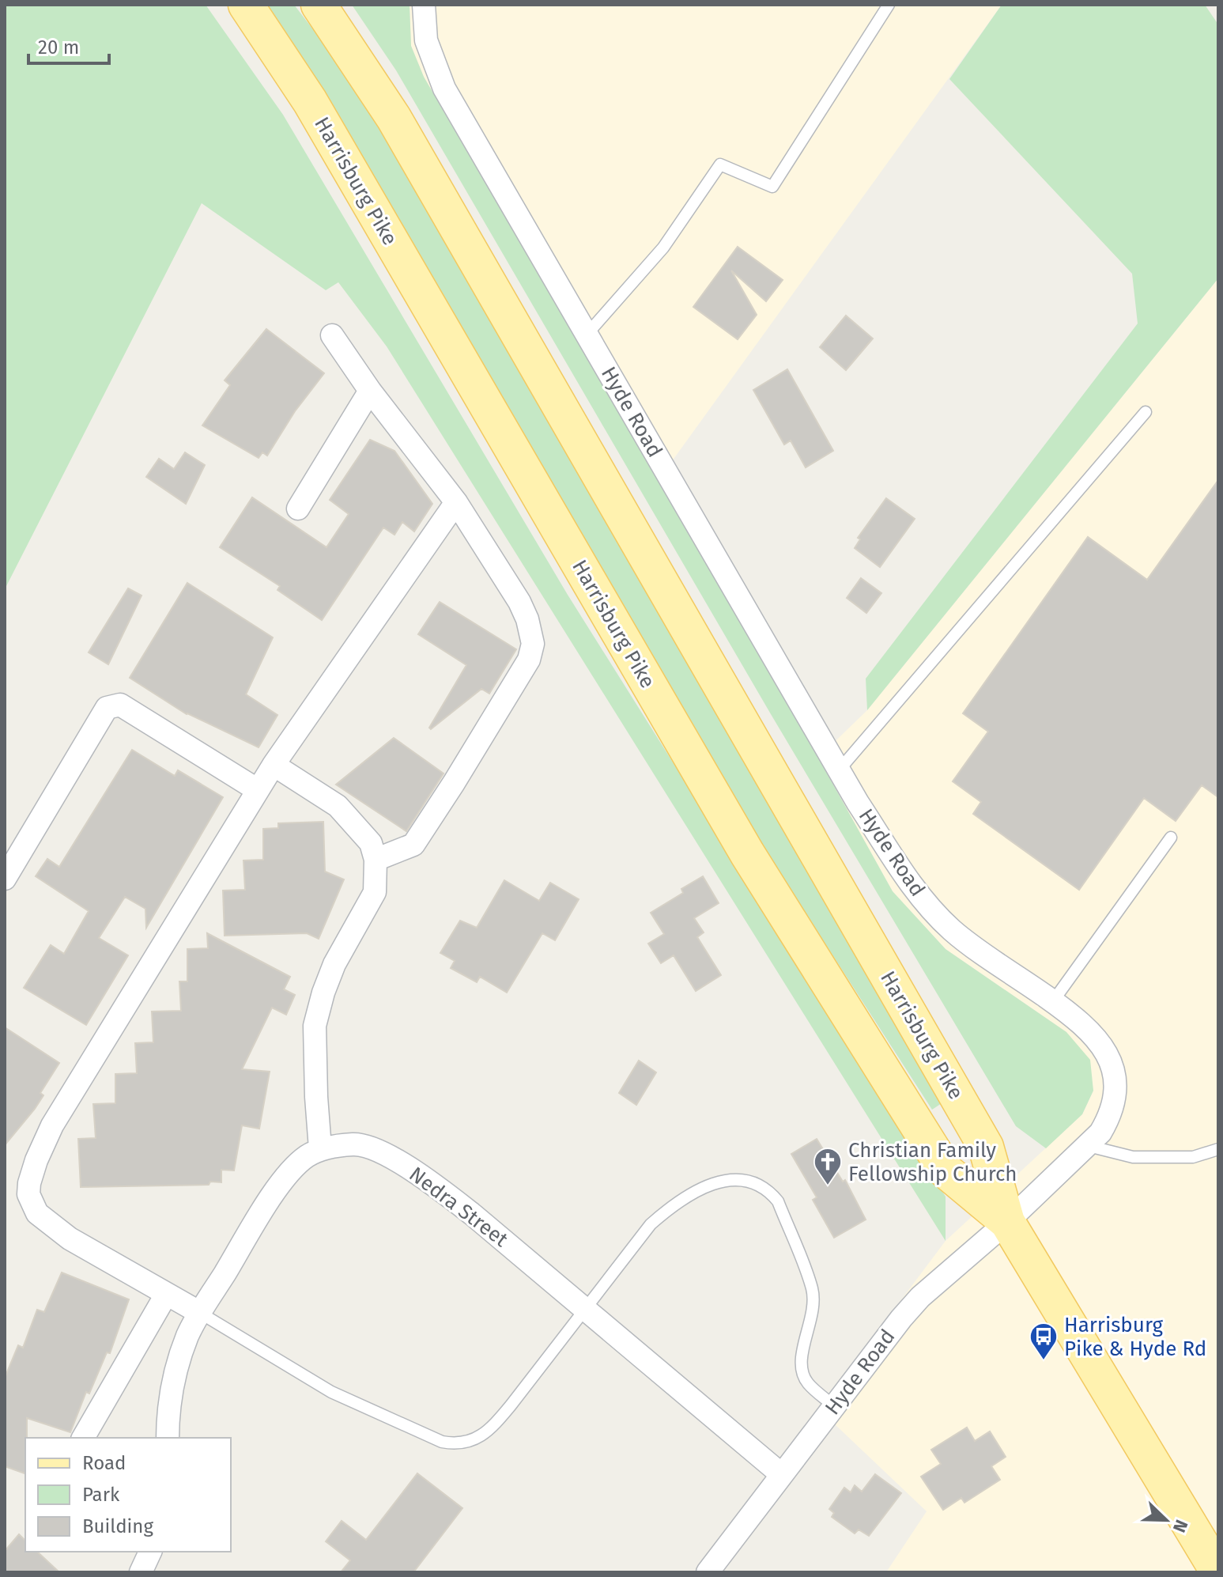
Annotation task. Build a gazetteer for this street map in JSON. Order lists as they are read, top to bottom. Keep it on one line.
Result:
{"streets":{"main road":["Harrisburg Pike"],"street":["Hyde Road","Nedra Street"]},"crossings":[["Harrisburg Pike","Hyde Road"],["Hyde Road","Nedra Street"]],"places":{"church":["Christian Family Fellowship Church"],"bus stop":["Harrisburg Pike & Hyde Rd"]},"legend":["Road","Park","Building"],"scale_bar":"20 m","north":"bottom right"}
